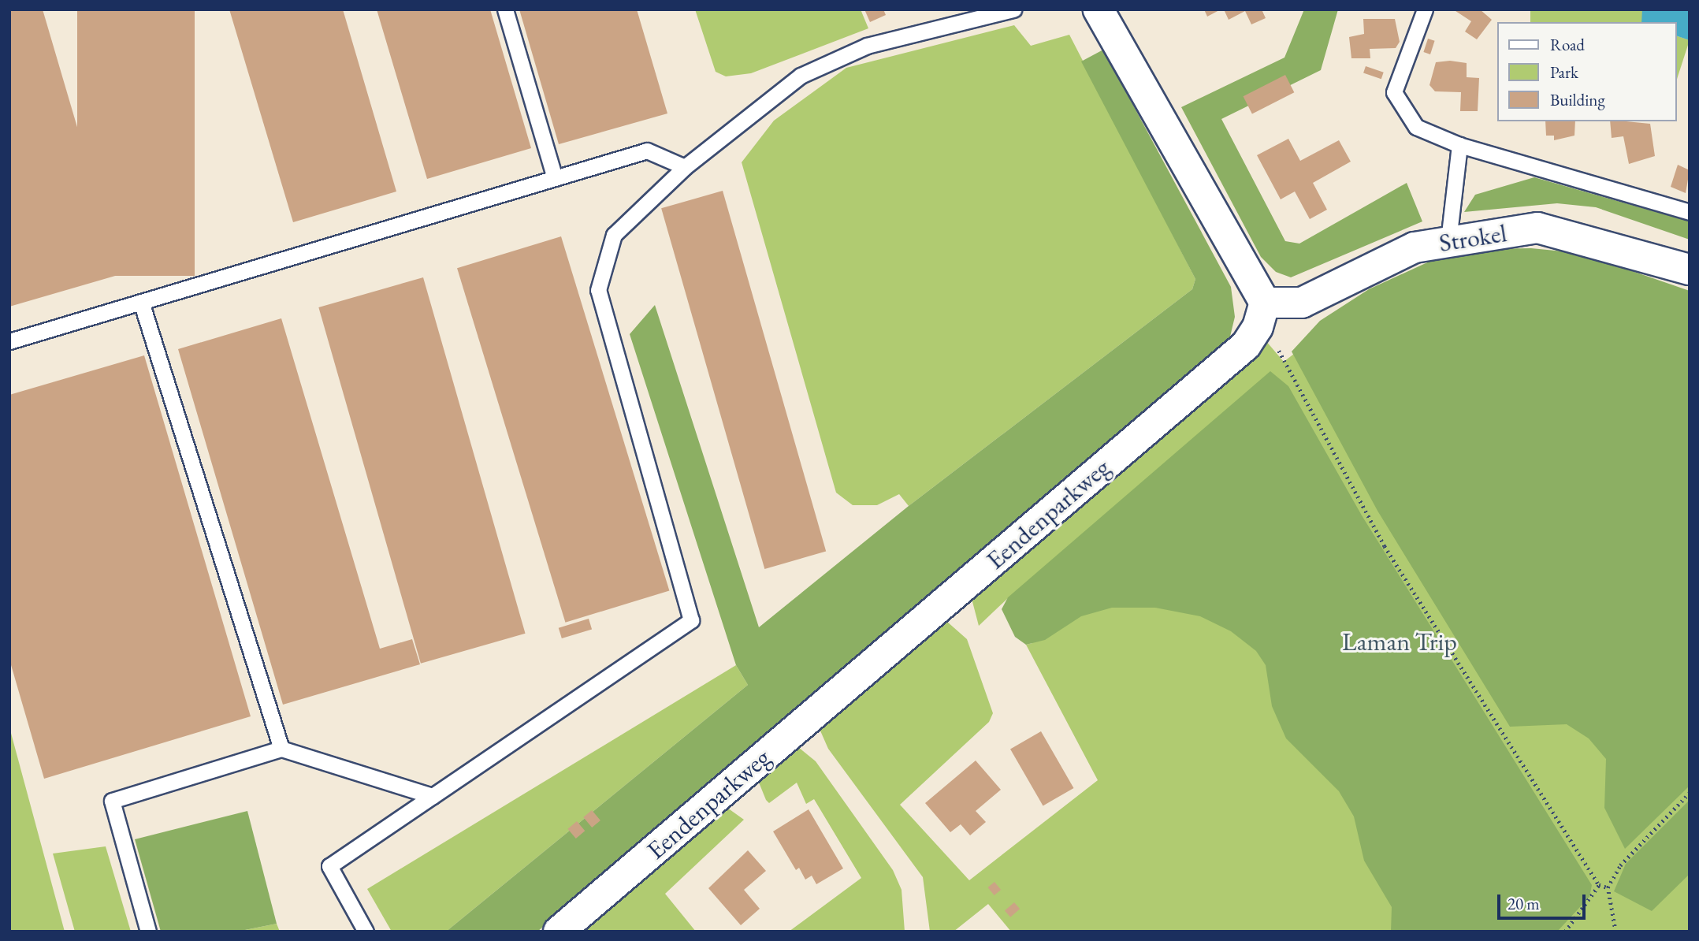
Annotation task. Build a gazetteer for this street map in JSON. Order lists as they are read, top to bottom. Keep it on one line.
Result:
{"streets":{"street":["Strokel","Eendenparkweg"]},"crossings":[["Strokel","Eendenparkweg"]],"parks":["Laman Trip"],"legend":["Road","Park","Building"],"scale_bar":"20 m"}
